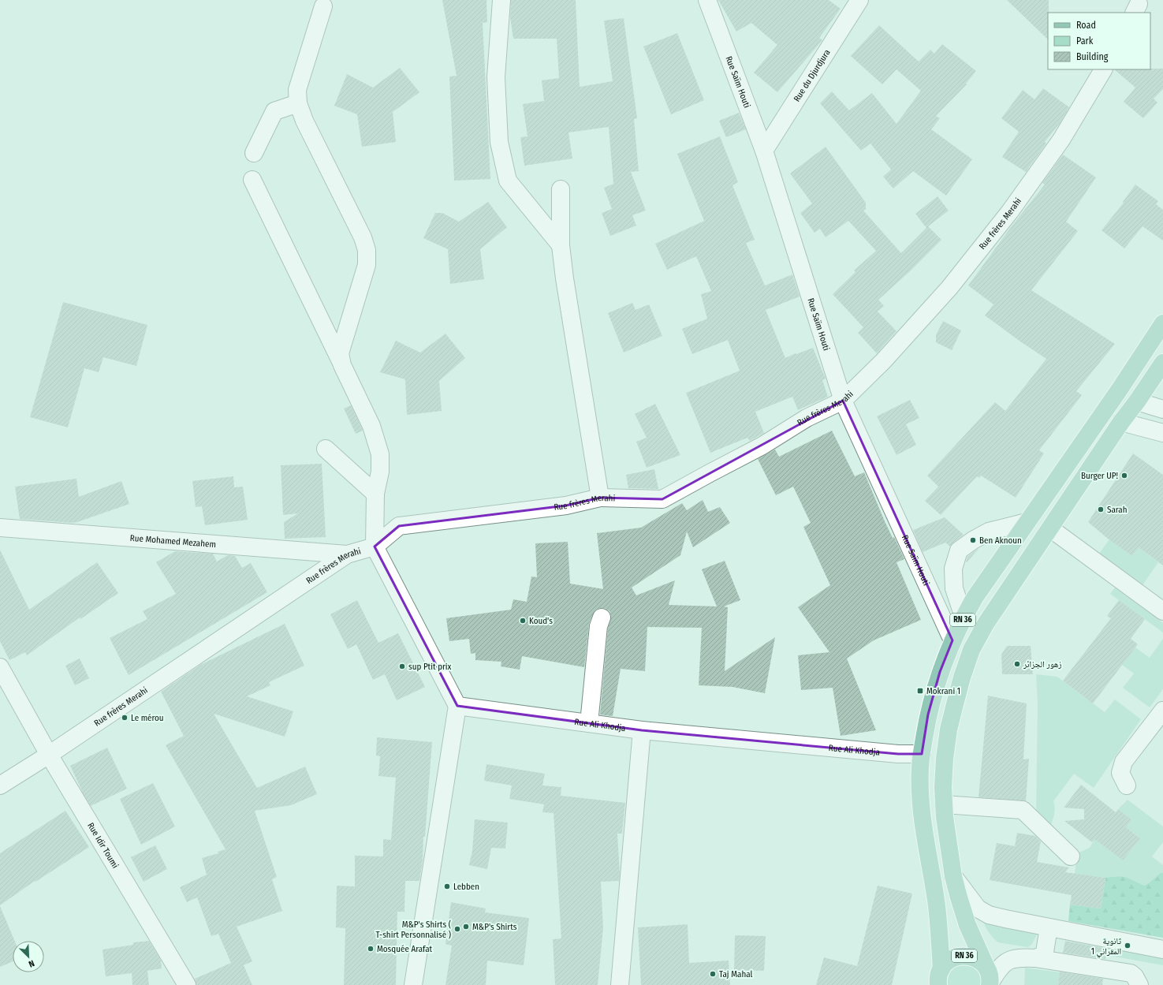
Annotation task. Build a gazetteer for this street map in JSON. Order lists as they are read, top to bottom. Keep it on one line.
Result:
{"streets":{"main road":["RN 36"],"street":["Rue du Djurdjura","Rue Saïm Houti","Rue frères Merahi","Rue Mohamed Mezahem","Rue Ali Khodja","Rue Idir Toumi"]},"crossings":[["Rue du Djurdjura","Rue Saïm Houti"],["Rue Saïm Houti","Rue frères Merahi"],["Rue Saïm Houti","RN 36"],["Rue frères Merahi","Rue Mohamed Mezahem"],["Rue frères Merahi","Rue Idir Toumi"],["RN 36","Rue Ali Khodja"]],"places":{"other":["Burger UP!","Sarah","Ben Aknoun","Koud's","زهور الجزائر","sup Ptit prix","Le mérou","Lebben","M&P's Shirts","M&P's Shirts ( T-shirt Personnalisé )","ثانوية المقراني 1","Mosquée Arafat","Taj Mahal"],"transit":["Mokrani 1"]},"legend":["Road","Park","Building"],"north":"bottom right"}
